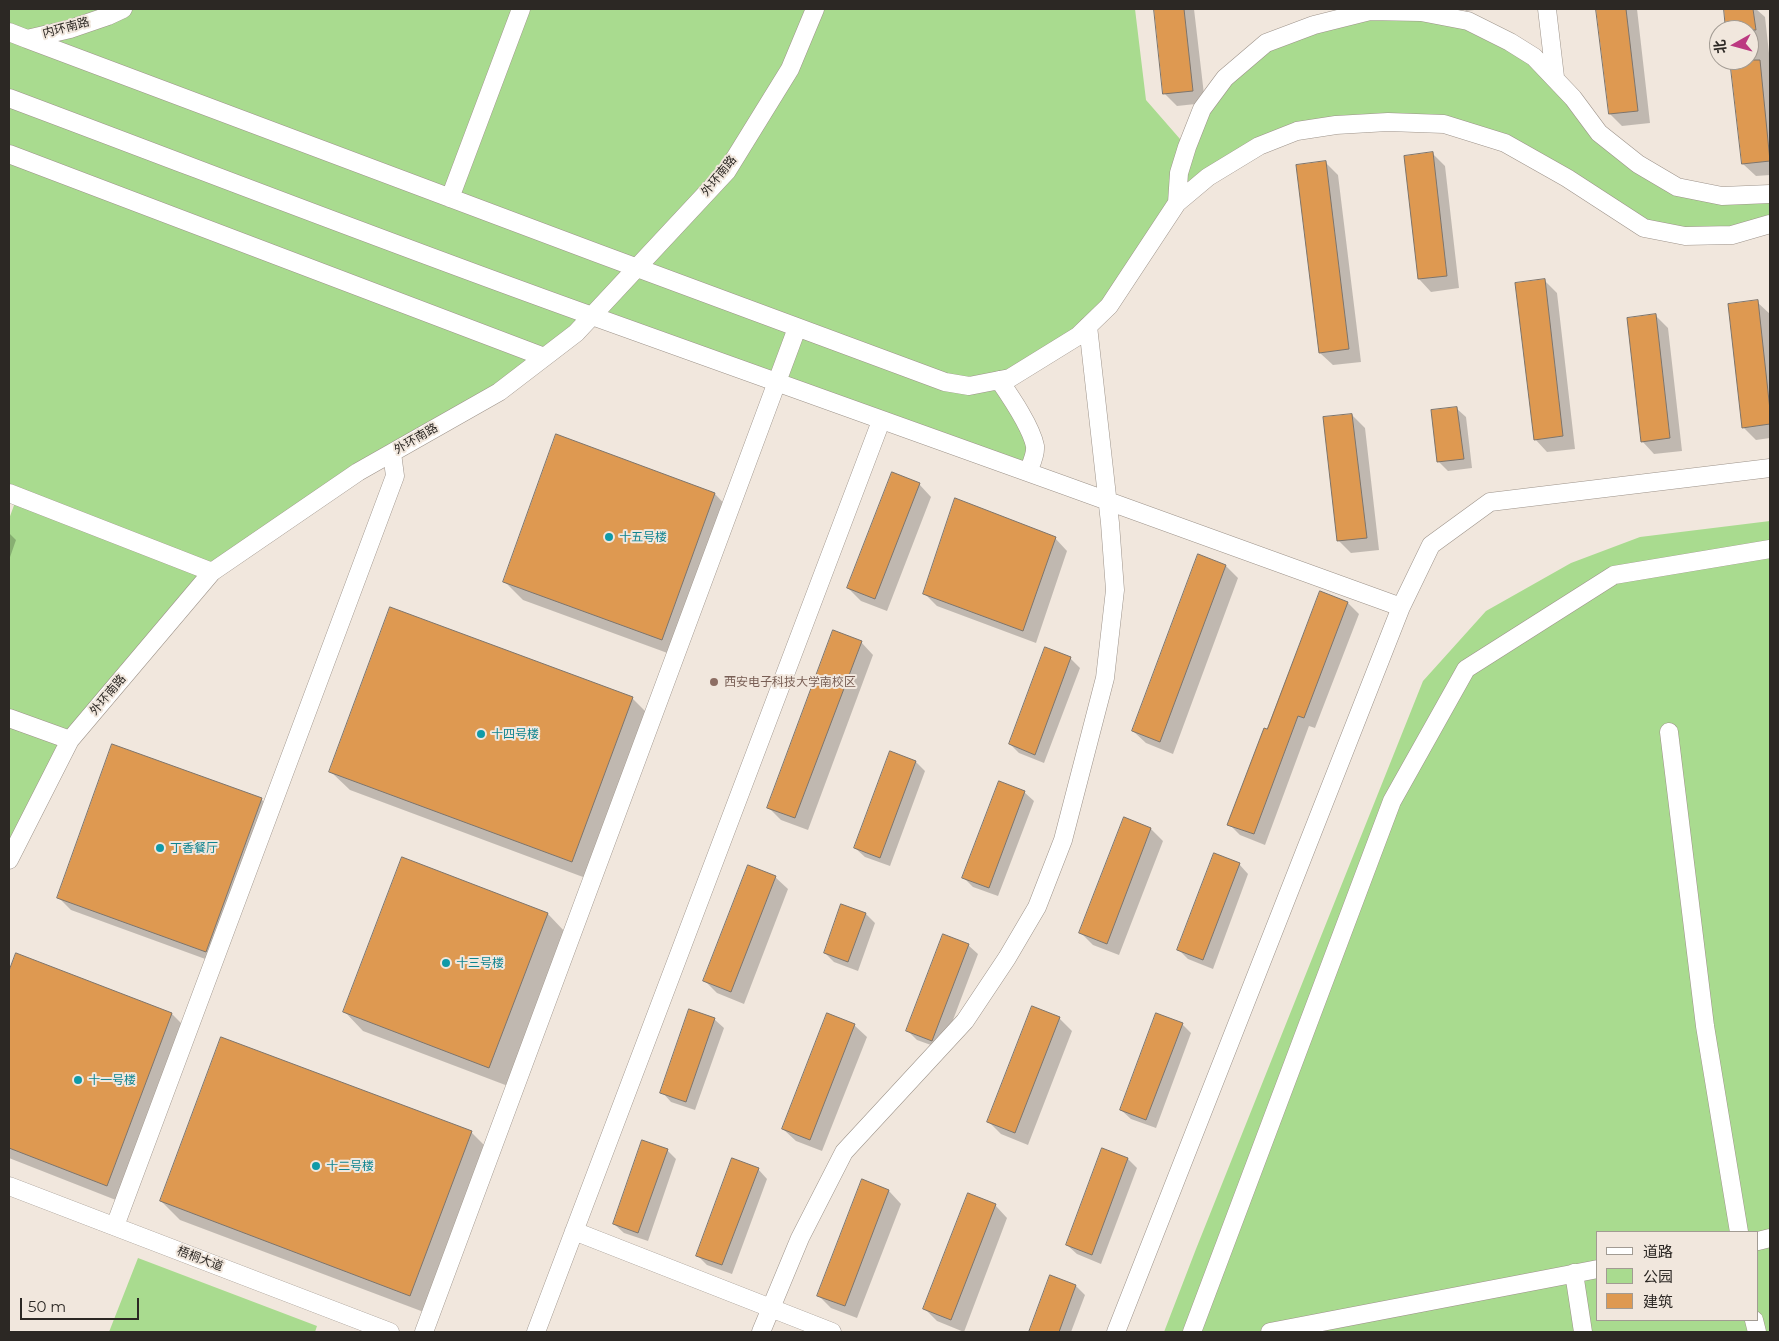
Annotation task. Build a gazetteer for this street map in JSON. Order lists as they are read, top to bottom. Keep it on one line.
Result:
{"streets":{"street":["内环南路","外环南路","梧桐大道"]},"places":["十五号楼","西安电子科技大学南校区","十四号楼","丁香餐厅","十三号楼","十一号楼","十二号楼"],"legend":["道路","公园","建筑"],"scale_bar":"50 m","north":"left"}
